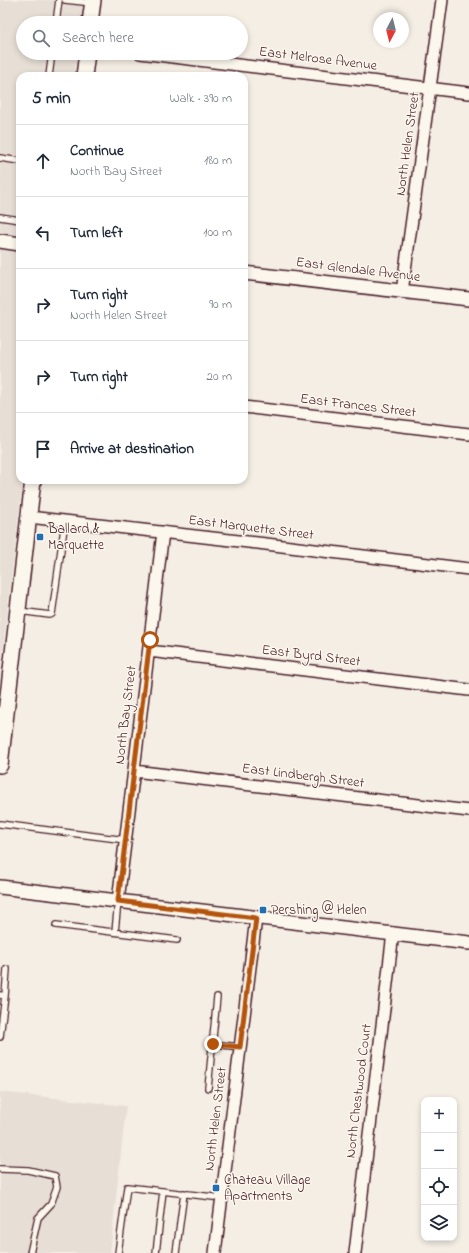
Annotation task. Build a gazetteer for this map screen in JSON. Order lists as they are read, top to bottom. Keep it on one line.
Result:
{"streets":{"street":["East Melrose Avenue","North Helen Street","East Glendale Avenue","East Frances Street","East Marquette Street","East Byrd Street","North Bay Street","East Lindbergh Street","North Chestwood Court"]},"crossings":[["East Melrose Avenue","North Helen Street"],["North Helen Street","East Glendale Avenue"],["East Marquette Street","North Bay Street"],["East Byrd Street","North Bay Street"],["North Bay Street","East Lindbergh Street"]],"places":{"transit":["Ballard & Marquette","Pershing @ Helen","Chateau Village Apartments"]},"north":"bottom","page":{"search":"Search here","heading":["5 min","Walk · 390 m"],"list":[["Continue","North Bay Street","180 m"],["Turn left","100 m"],["Turn right","North Helen Street","90 m"],["Turn right","20 m"],"Arrive at destination"],"map_buttons":["+","−"]}}
